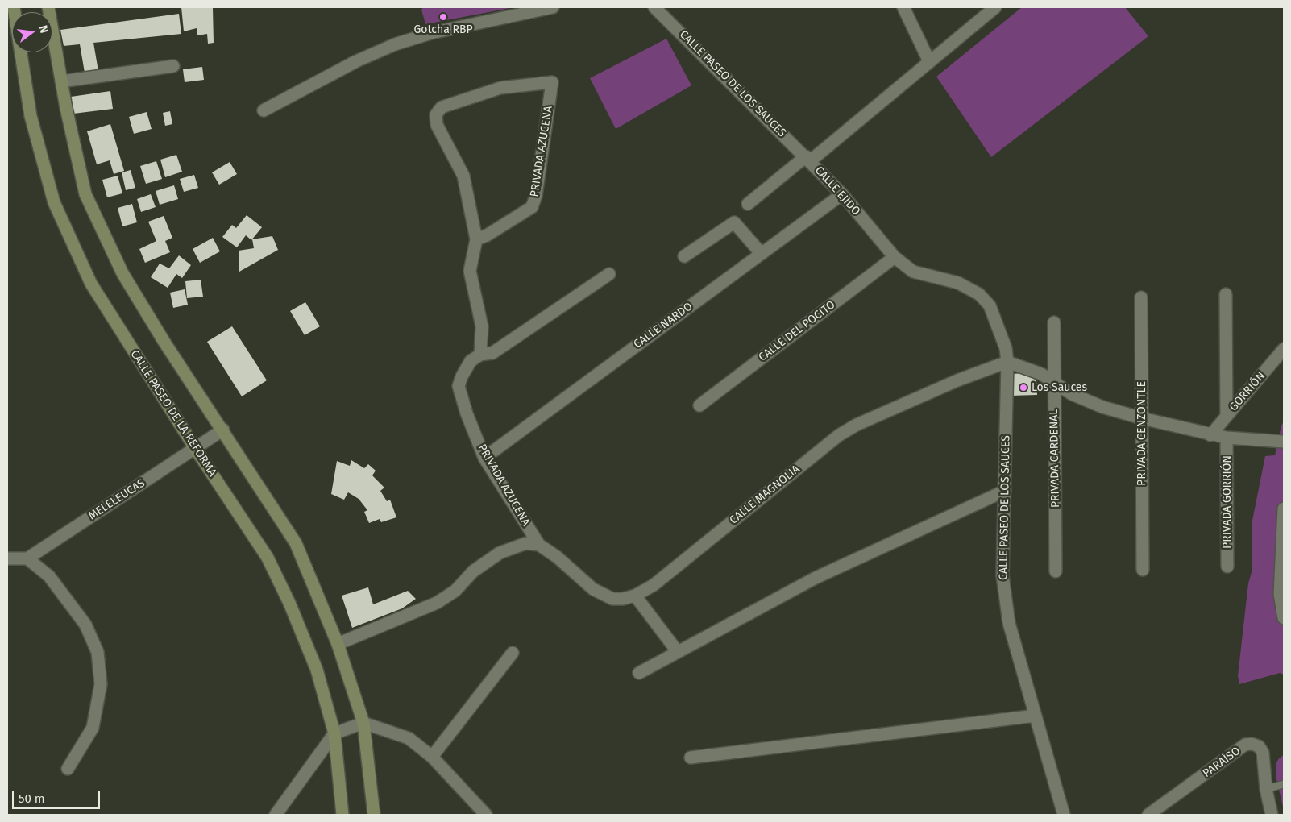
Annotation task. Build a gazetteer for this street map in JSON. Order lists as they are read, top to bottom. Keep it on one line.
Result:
{"streets":{"main road":["CALLE PASEO DE LA REFORMA"],"street":["CALLE PASEO DE LOS SAUCES","PRIVADA AZUCENA","CALLE EJIDO","CALLE NARDO","CALLE DEL POCITO","GORRIÓN","PRIVADA CENZONTLE","PRIVADA CARDENAL","CALLE MAGNOLIA","MELELEUCAS","PRIVADA GORRIÓN","PARAÍSO"]},"crossings":[["CALLE PASEO DE LOS SAUCES","CALLE EJIDO"],["CALLE PASEO DE LOS SAUCES","CALLE MAGNOLIA"],["PRIVADA AZUCENA","CALLE NARDO"],["PRIVADA AZUCENA","CALLE MAGNOLIA"],["CALLE EJIDO","CALLE NARDO"],["CALLE EJIDO","CALLE DEL POCITO"],["CALLE EJIDO","CALLE MAGNOLIA"],["CALLE PASEO DE LA REFORMA","MELELEUCAS"]],"places":["Gotcha RBP","Los Sauces"],"scale_bar":"50 m","north":"right"}
